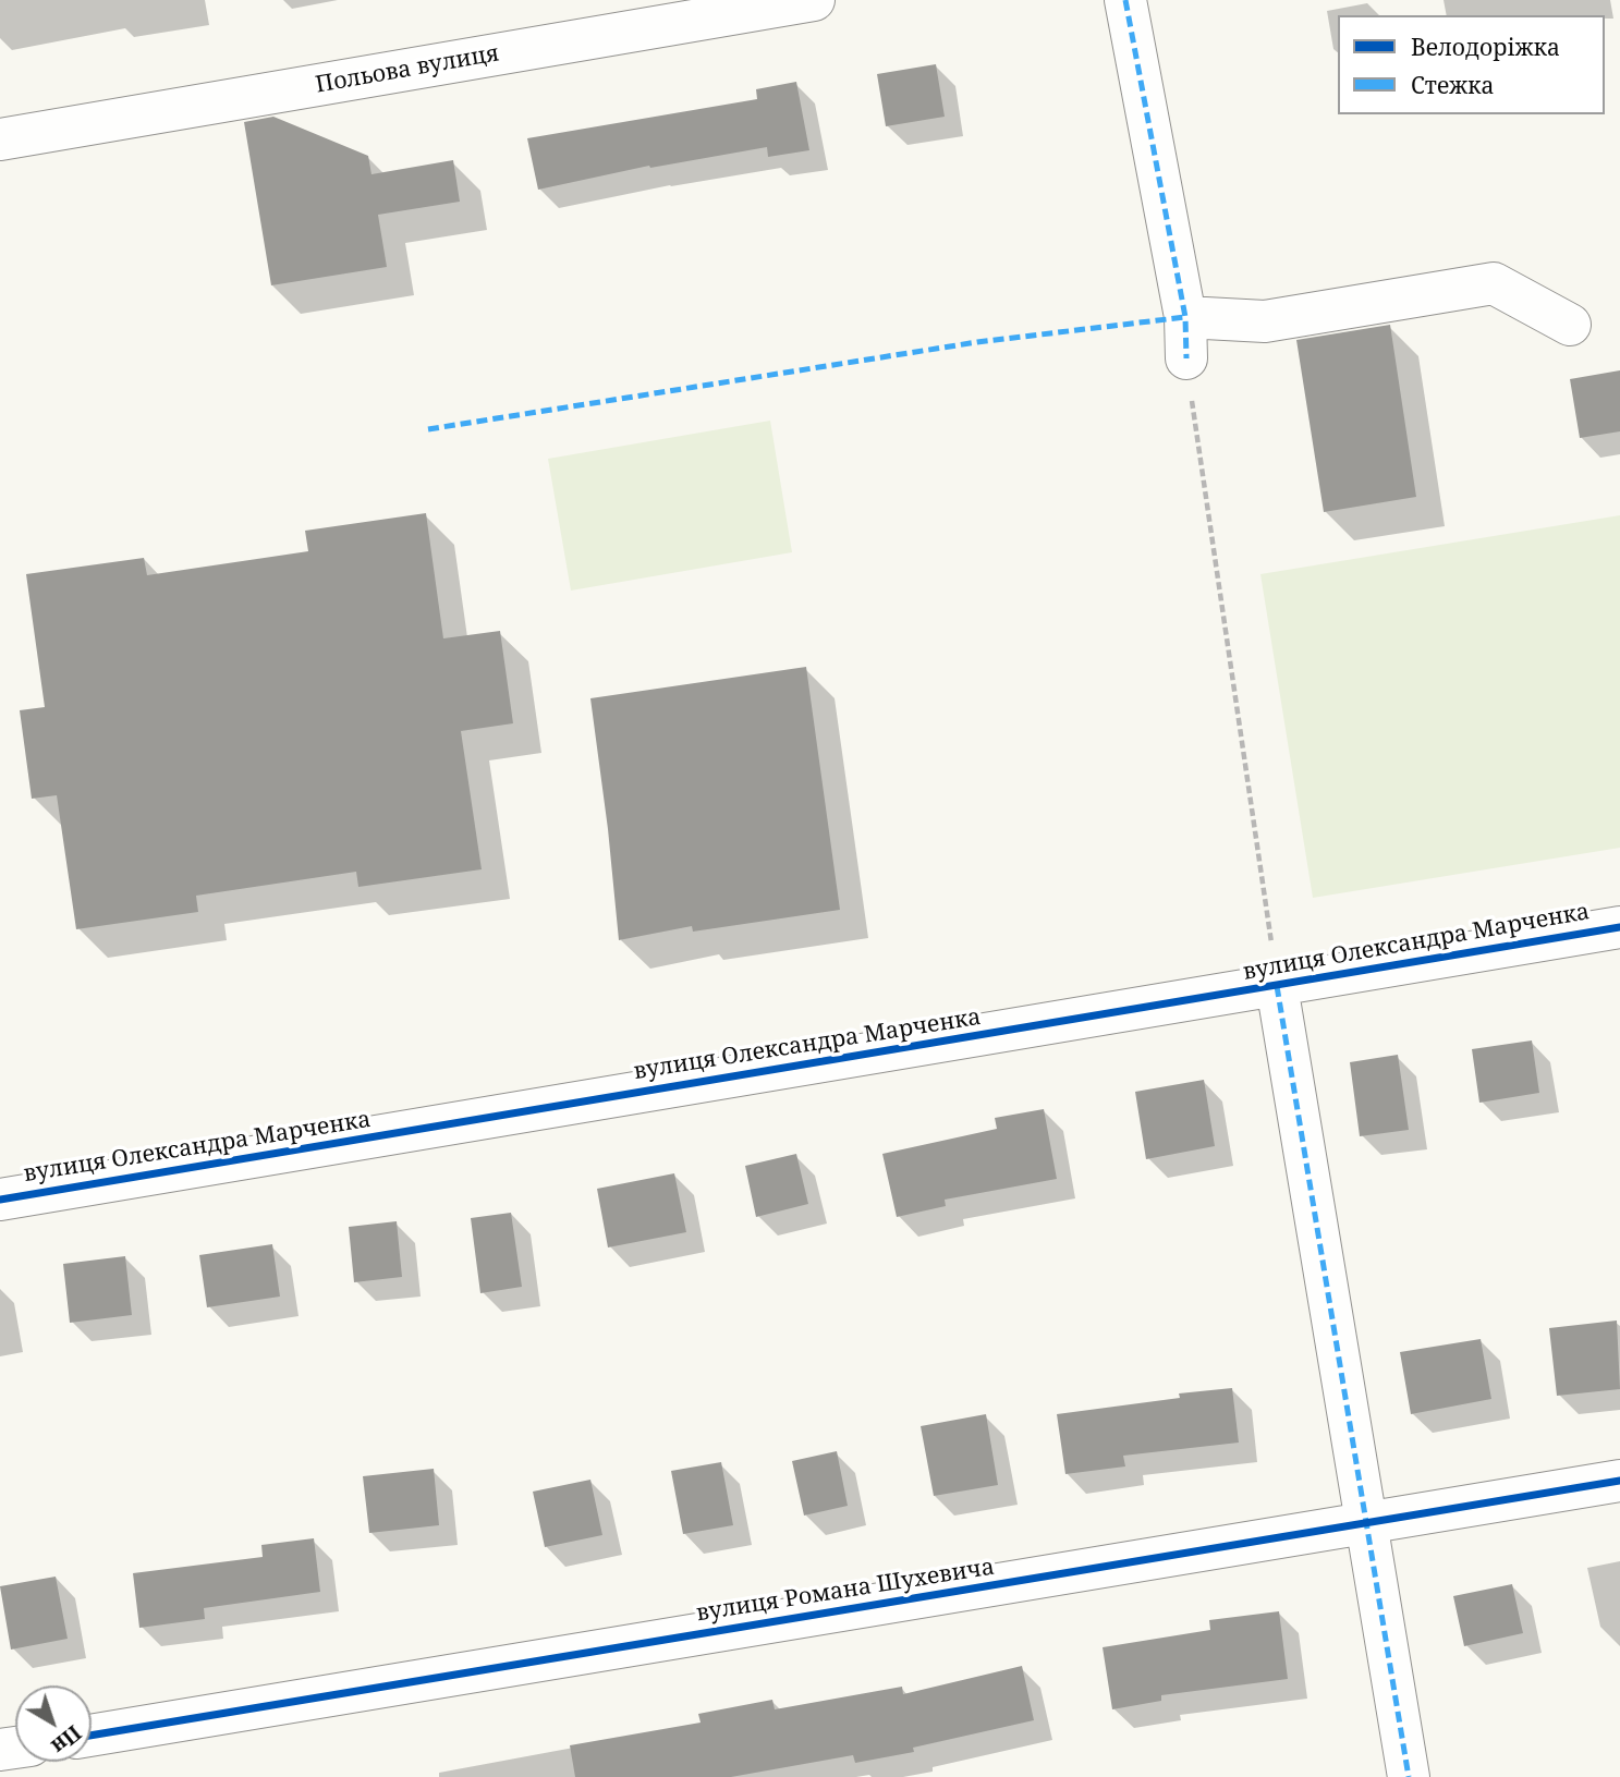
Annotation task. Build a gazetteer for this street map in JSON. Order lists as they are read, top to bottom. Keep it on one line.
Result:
{"streets":{"street":["Польова вулиця","вулиця Олександра Марченка","вулиця Романа Шухевича"]},"legend":["Велодоріжка","Стежка"],"north":"bottom right"}
